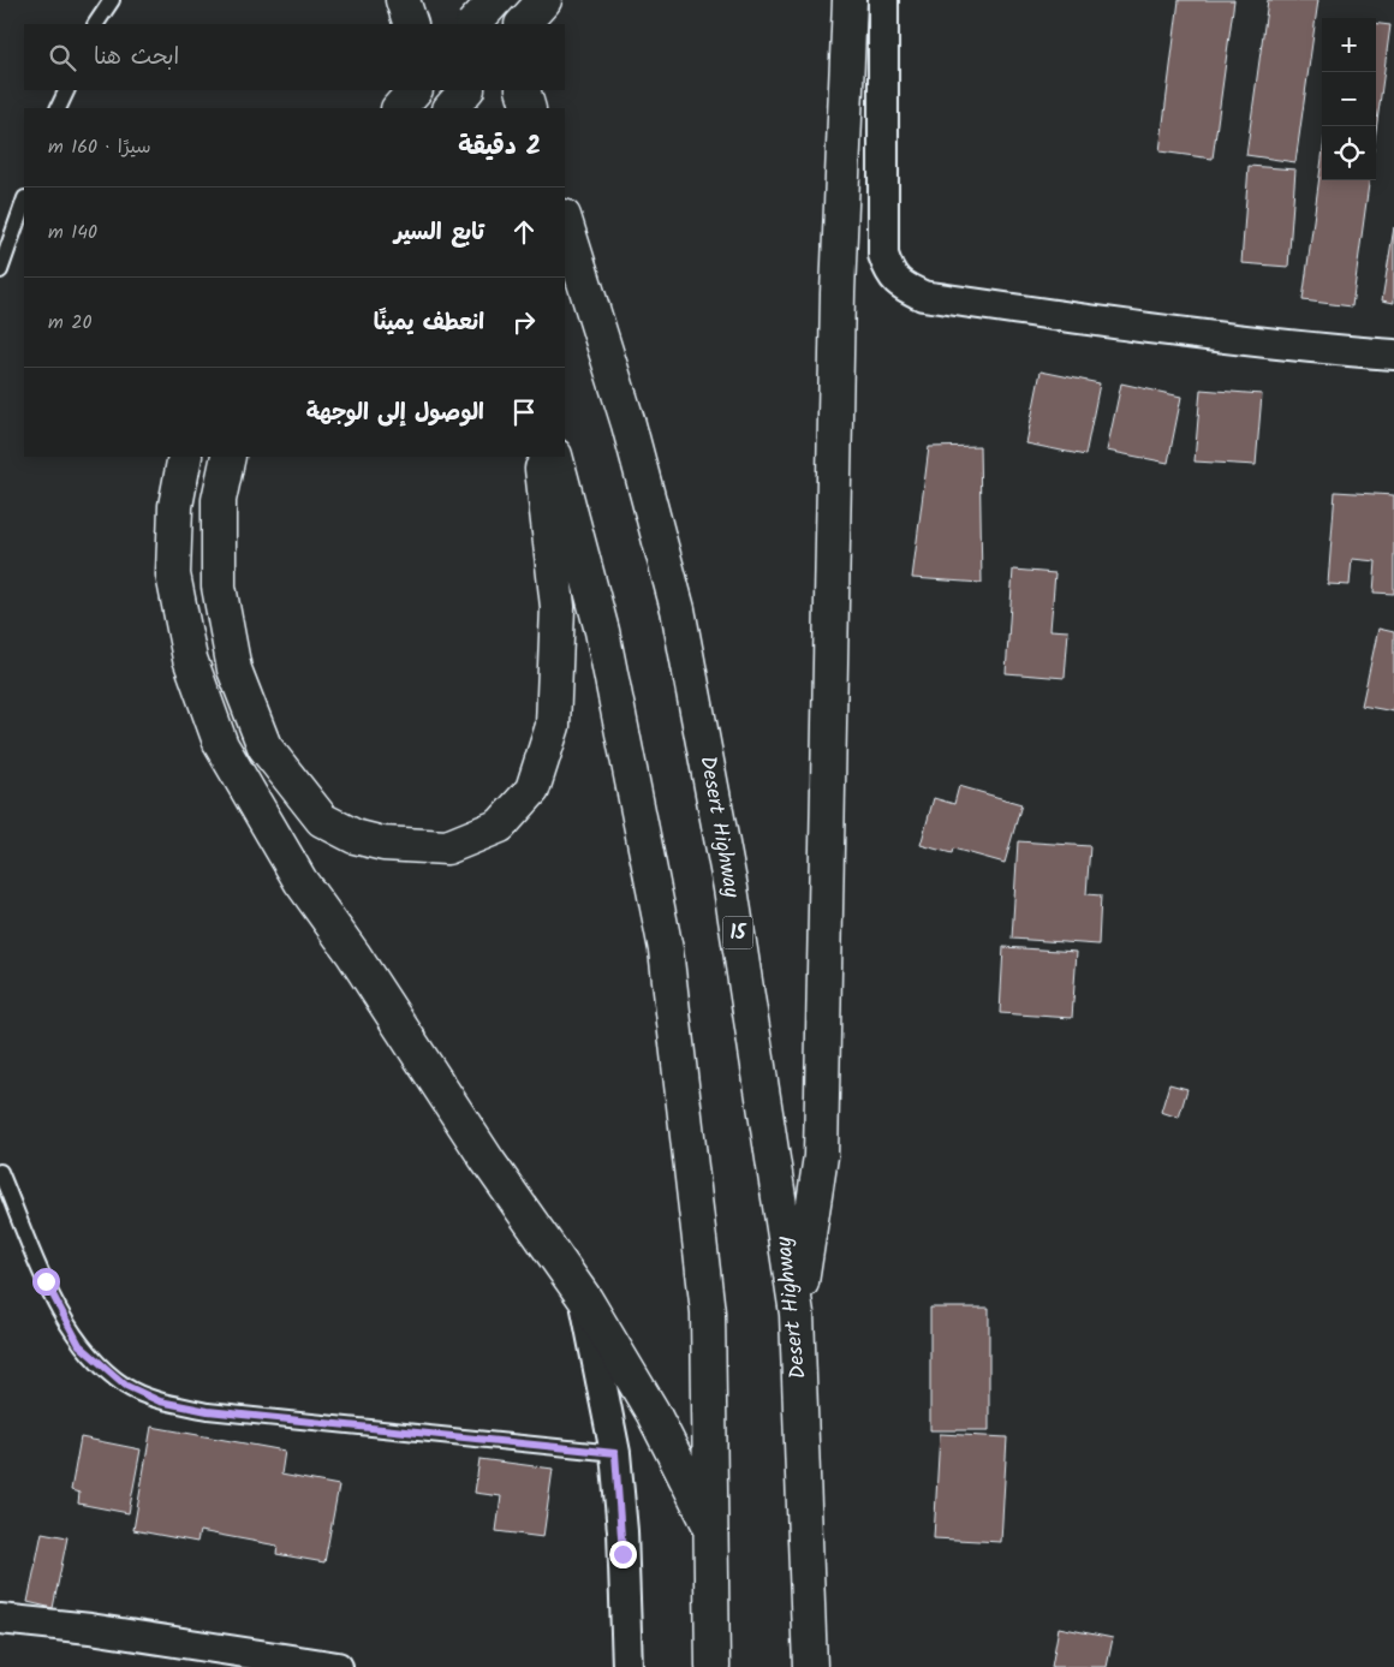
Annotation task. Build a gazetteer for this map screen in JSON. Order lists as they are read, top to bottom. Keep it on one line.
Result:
{"streets":{"highway":["Desert Highway","15"]},"page":{"map_buttons":["+","−"],"search":"ابحث هنا","heading":["2 دقيقة","سيرًا · 160 m"],"list":[["تابع السير","140 m"],["انعطف يمينًا","20 m"],"الوصول إلى الوجهة"]}}
